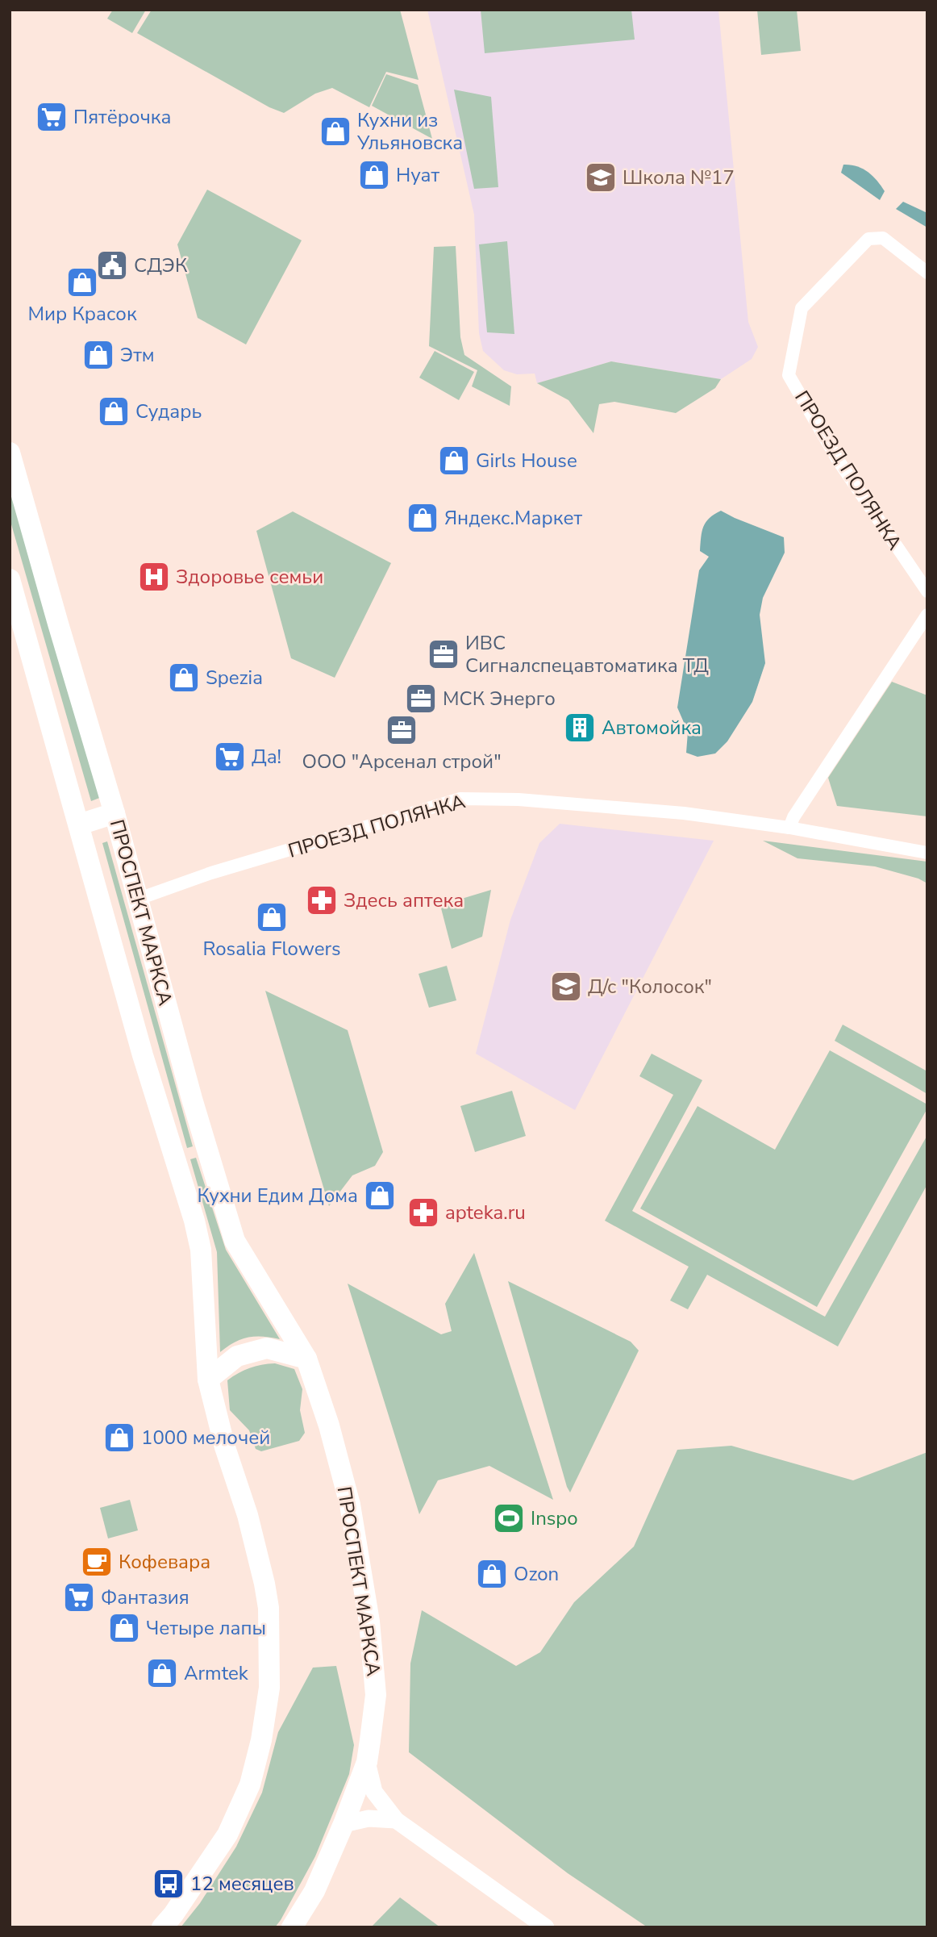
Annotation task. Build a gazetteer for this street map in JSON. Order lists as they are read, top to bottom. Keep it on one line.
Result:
{"streets":{"main road":["ПРОСПЕКТ МАРКСА"],"street":["ПРОЕЗД ПОЛЯНКА"]},"crossings":[["ПРОЕЗД ПОЛЯНКА","ПРОСПЕКТ МАРКСА"]],"places":{"supermarket":["Пятёрочка","Да!","Фантазия"],"shop":["Кухни из Ульяновска","Нуат","Мир Красок","Этм","Сударь","Girls House","Яндекс.Маркет","Spezia","Rosalia Flowers","Кухни Едим Дома","1000 мелочей","Ozon","Четыре лапы","Armtek"],"school or university":["Школа №17","Д/с \"Колосок\""],"public building":["СДЭК"],"hospital":["Здоровье семьи"],"office":["ИВС Сигналспецавтоматика ТД","МСК Энерго","ООО \"Арсенал строй\""],"building":["Автомойка"],"pharmacy":["Здесь аптека","apteka.ru"],"sports":["Inspo"],"cafe":["Кофевара"],"bus stop":["12 месяцев"]}}
